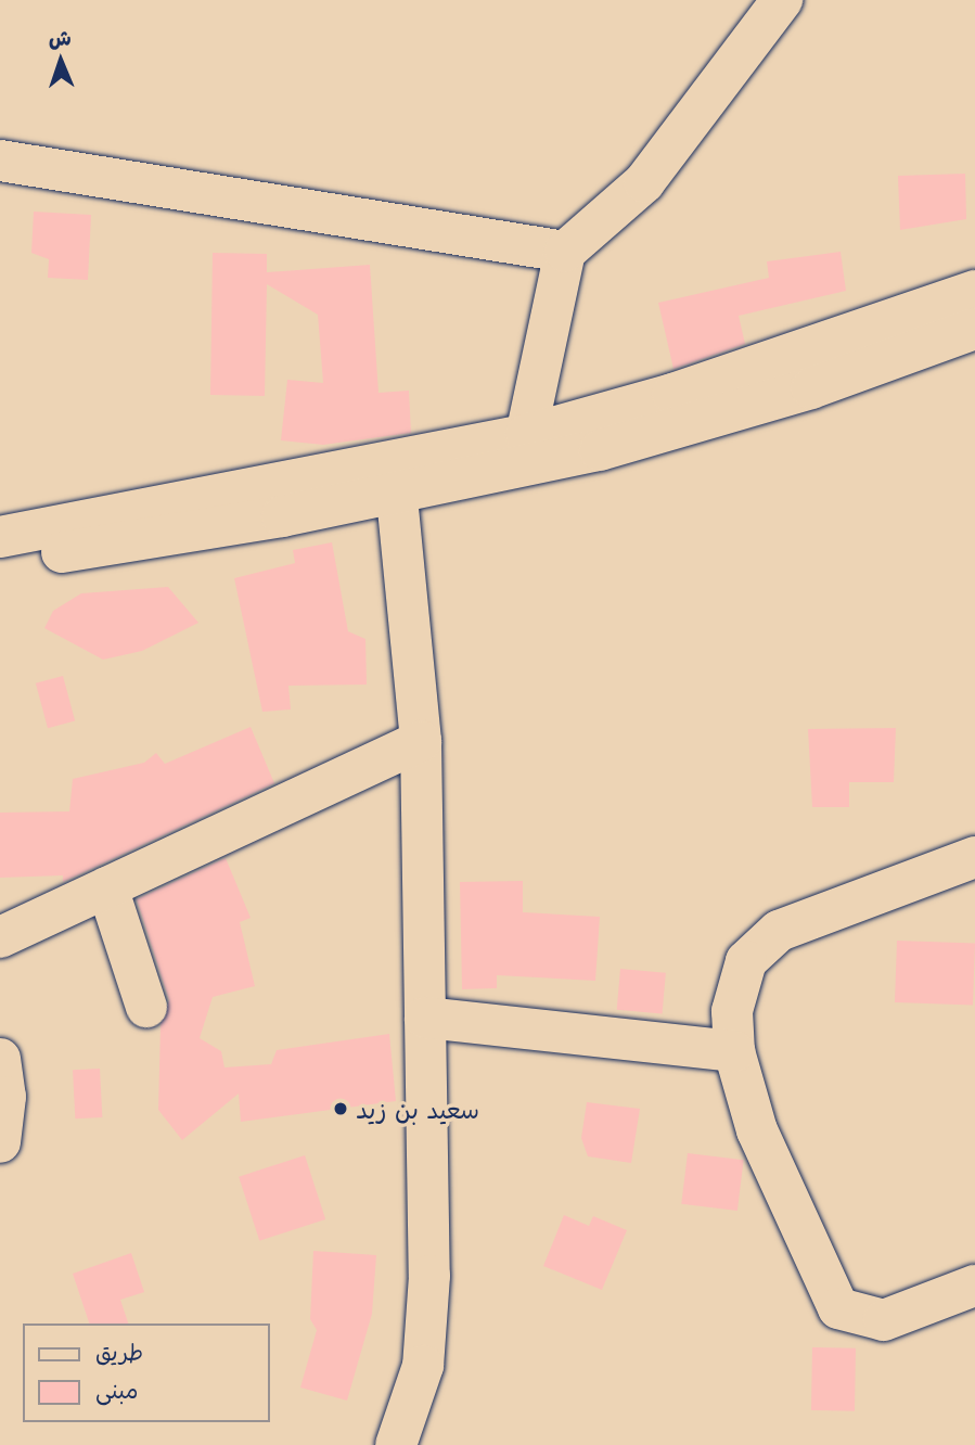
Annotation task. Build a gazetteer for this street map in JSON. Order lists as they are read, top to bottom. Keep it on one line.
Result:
{"places":["سعيد بن زيد"],"legend":["طريق","مبنى"],"north":"top"}
